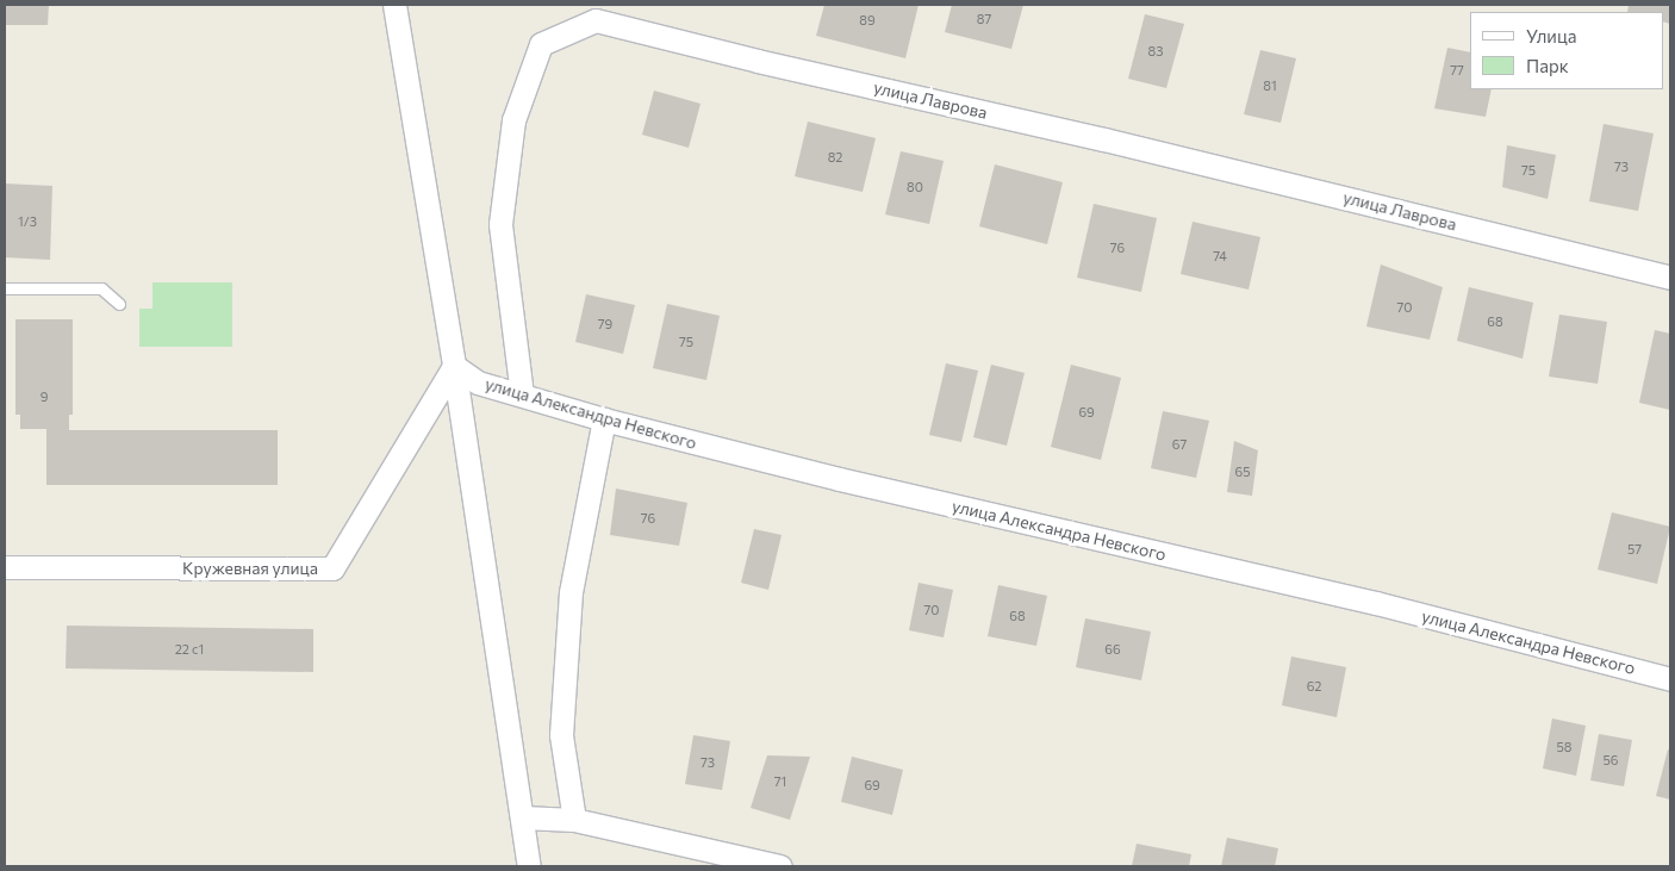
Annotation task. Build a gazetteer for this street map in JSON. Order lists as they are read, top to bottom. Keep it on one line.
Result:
{"streets":{"street":["улица Лаврова","улица Александра Невского","Кружевная улица"]},"crossings":[["улица Лаврова","улица Александра Невского"],["улица Александра Невского","Кружевная улица"]],"house_numbers":["87","89","83","77","81","82","73","75","80","1/3","76","74","70","68","79","75","9","69","67","65","76","57","70","68","22 с1","66","62","58","56","73","71","69"],"legend":["Улица","Парк"]}
